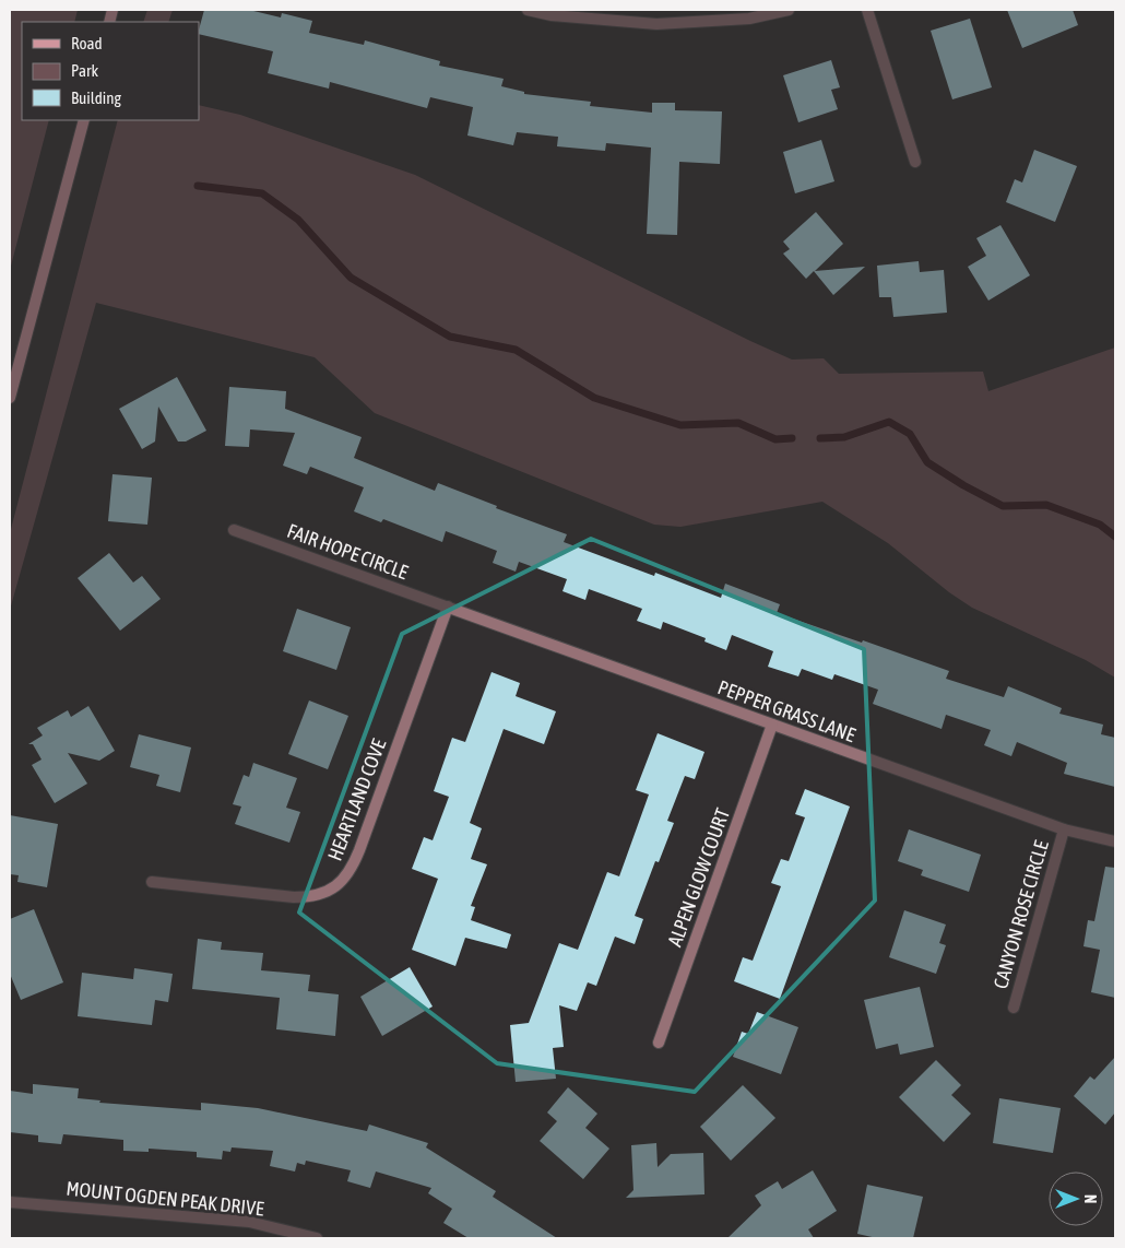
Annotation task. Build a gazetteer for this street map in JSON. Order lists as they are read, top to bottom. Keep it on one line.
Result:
{"streets":{"street":["FAIR HOPE CIRCLE","PEPPER GRASS LANE","HEARTLAND COVE","ALPEN GLOW COURT","CANYON ROSE CIRCLE","MOUNT OGDEN PEAK DRIVE"]},"crossings":[["FAIR HOPE CIRCLE","PEPPER GRASS LANE"],["FAIR HOPE CIRCLE","HEARTLAND COVE"],["PEPPER GRASS LANE","HEARTLAND COVE"],["PEPPER GRASS LANE","ALPEN GLOW COURT"],["PEPPER GRASS LANE","CANYON ROSE CIRCLE"]],"legend":["Road","Park","Building"],"north":"right"}
